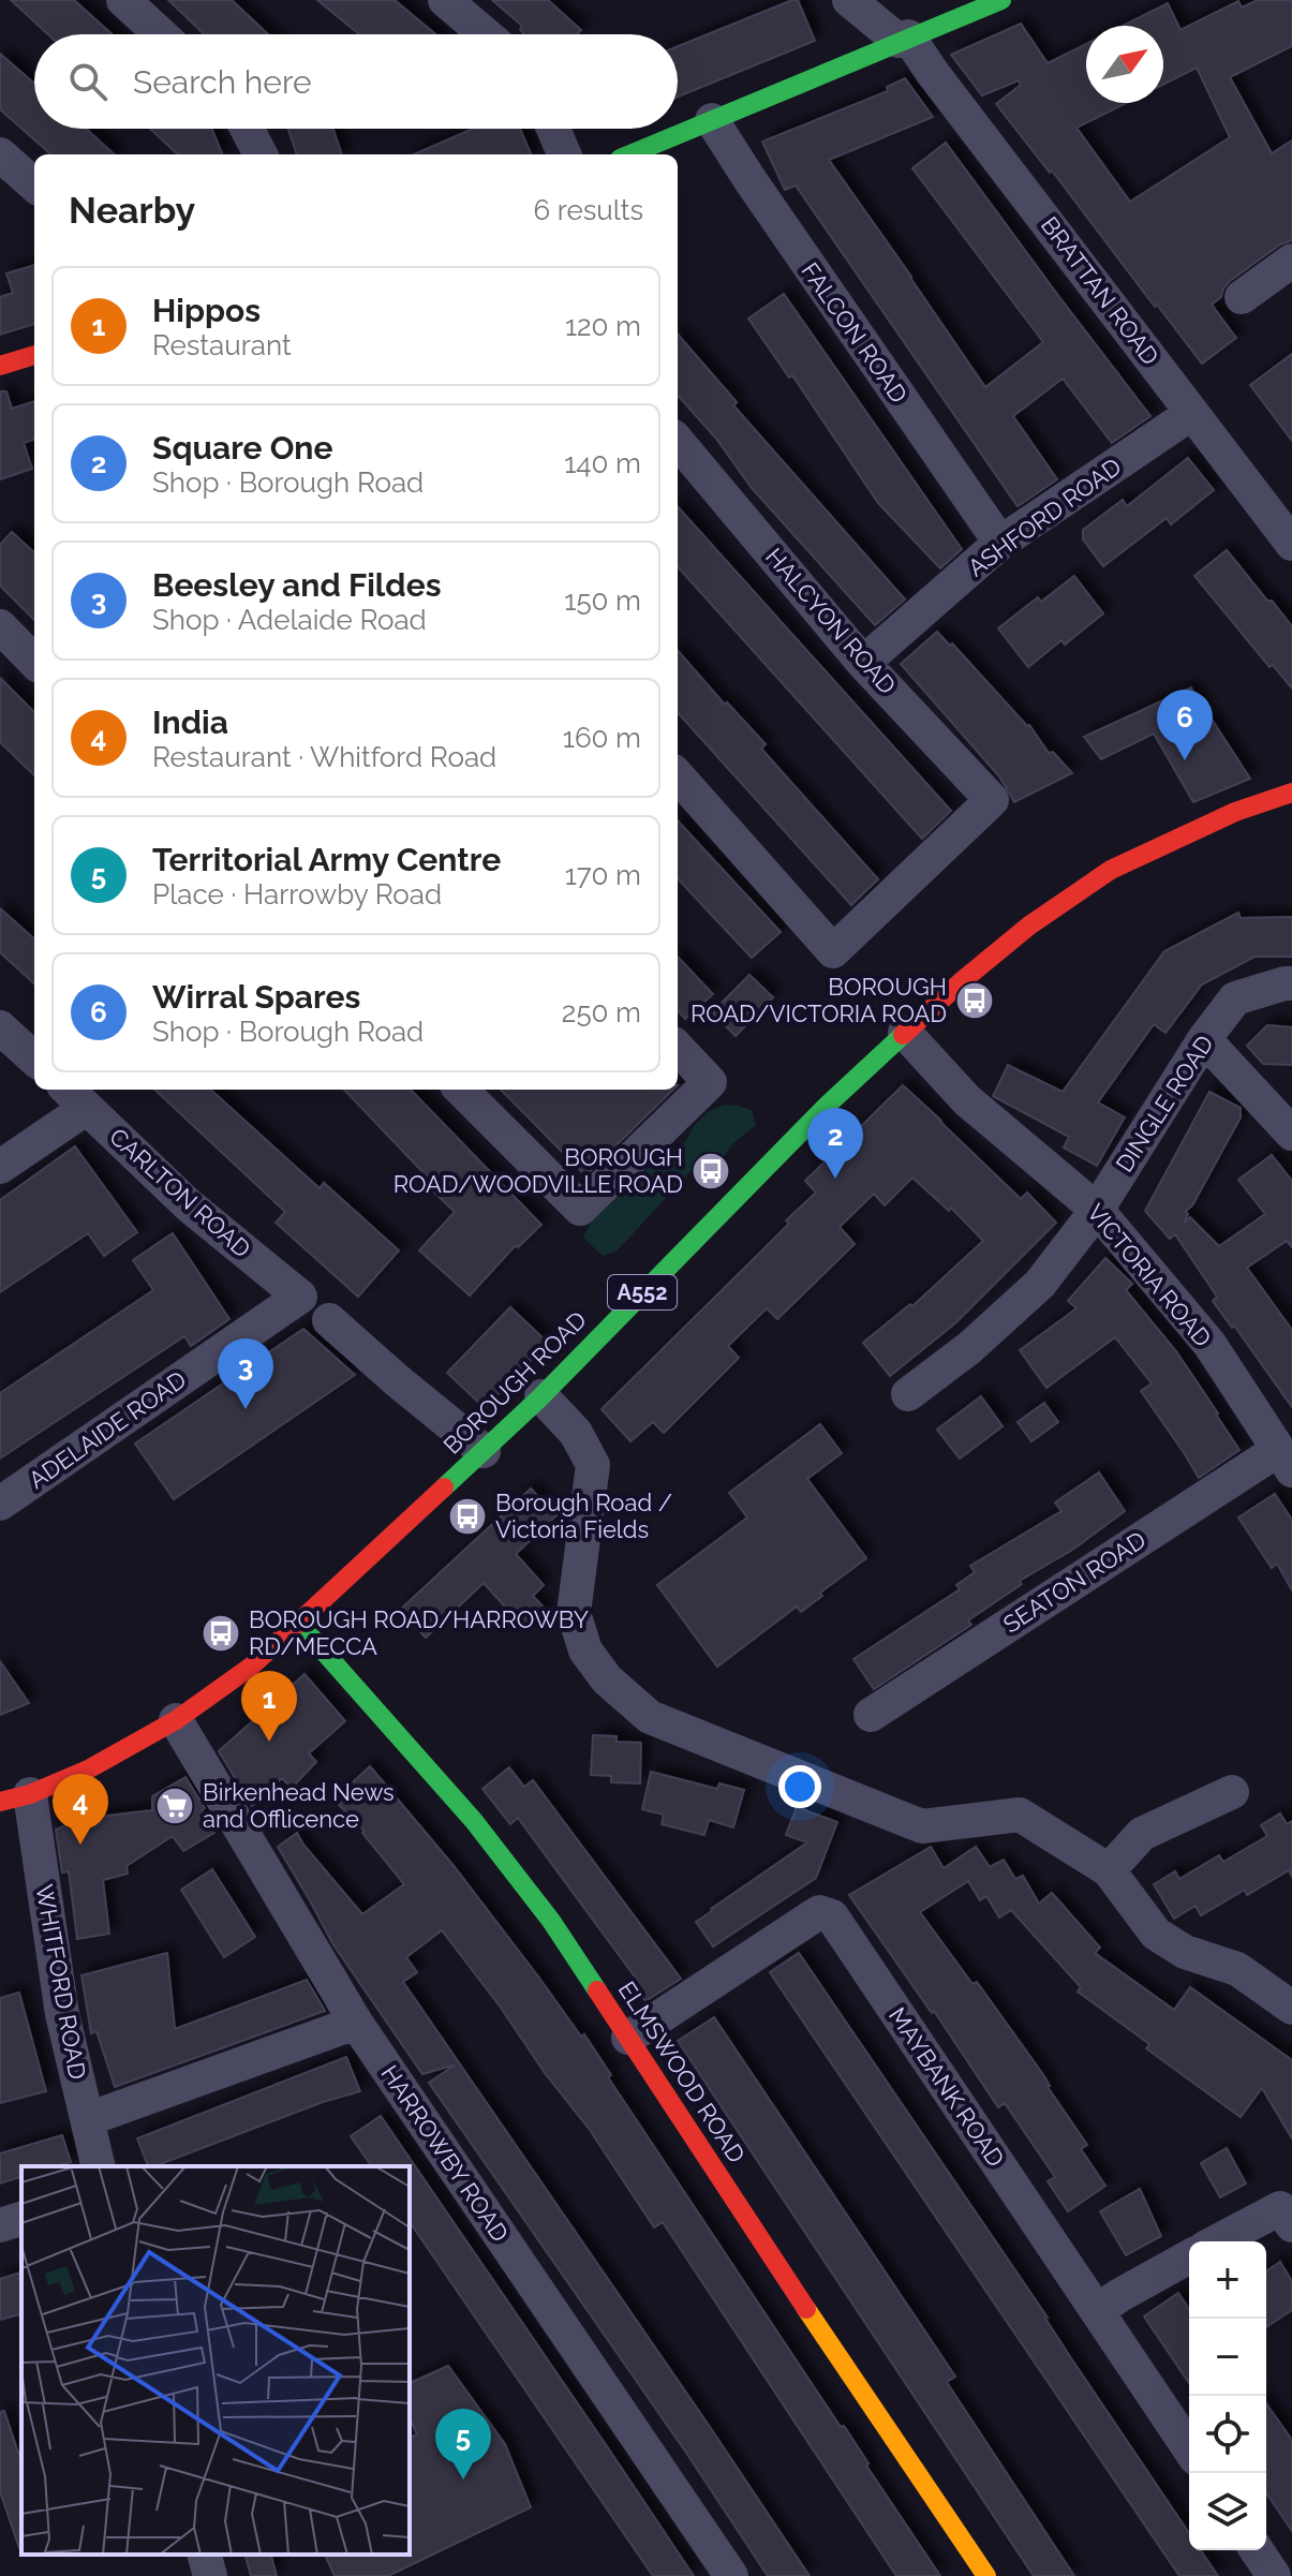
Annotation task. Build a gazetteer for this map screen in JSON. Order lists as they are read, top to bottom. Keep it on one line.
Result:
{"streets":{"main road":["A552","BOROUGH ROAD","ELMSWOOD ROAD"],"street":["BRATTAN ROAD","FALCON ROAD","ASHFORD ROAD","HALCYON ROAD","DINGLE ROAD","CARLTON ROAD","VICTORIA ROAD","ADELAIDE ROAD","SEATON ROAD","WHITFORD ROAD","MAYBANK ROAD","HARROWBY ROAD"]},"crossings":[["BRATTAN ROAD","ASHFORD ROAD"],["FALCON ROAD","ASHFORD ROAD"],["ASHFORD ROAD","HALCYON ROAD"],["DINGLE ROAD","VICTORIA ROAD"],["CARLTON ROAD","ADELAIDE ROAD"],["VICTORIA ROAD","BOROUGH ROAD"],["VICTORIA ROAD","SEATON ROAD"],["BOROUGH ROAD","WHITFORD ROAD"],["BOROUGH ROAD","ELMSWOOD ROAD"],["BOROUGH ROAD","HARROWBY ROAD"],["ELMSWOOD ROAD","MAYBANK ROAD"]],"places":{"bus stop":["BOROUGH ROAD/VICTORIA ROAD","BOROUGH ROAD/WOODVILLE ROAD","Borough Road / Victoria Fields","BOROUGH ROAD/HARROWBY RD/MECCA"],"supermarket":["Birkenhead News and Offlicence"]},"north":"top right","page":{"search":"Search here","heading":["Nearby","6 results"],"list":[{"mark":"1","name":"Hippos","note":"Restaurant","value":"120 m"},{"mark":"2","name":"Square One","note":"Shop · Borough Road","value":"140 m"},{"mark":"3","name":"Beesley and Fildes","note":"Shop · Adelaide Road","value":"150 m"},{"mark":"4","name":"India","note":"Restaurant · Whitford Road","value":"160 m"},{"mark":"5","name":"Territorial Army Centre","note":"Place · Harrowby Road","value":"170 m"},{"mark":"6","name":"Wirral Spares","note":"Shop · Borough Road","value":"250 m"}],"pins":["6","2","3","1","4","5"],"map_buttons":["+","−"]}}
